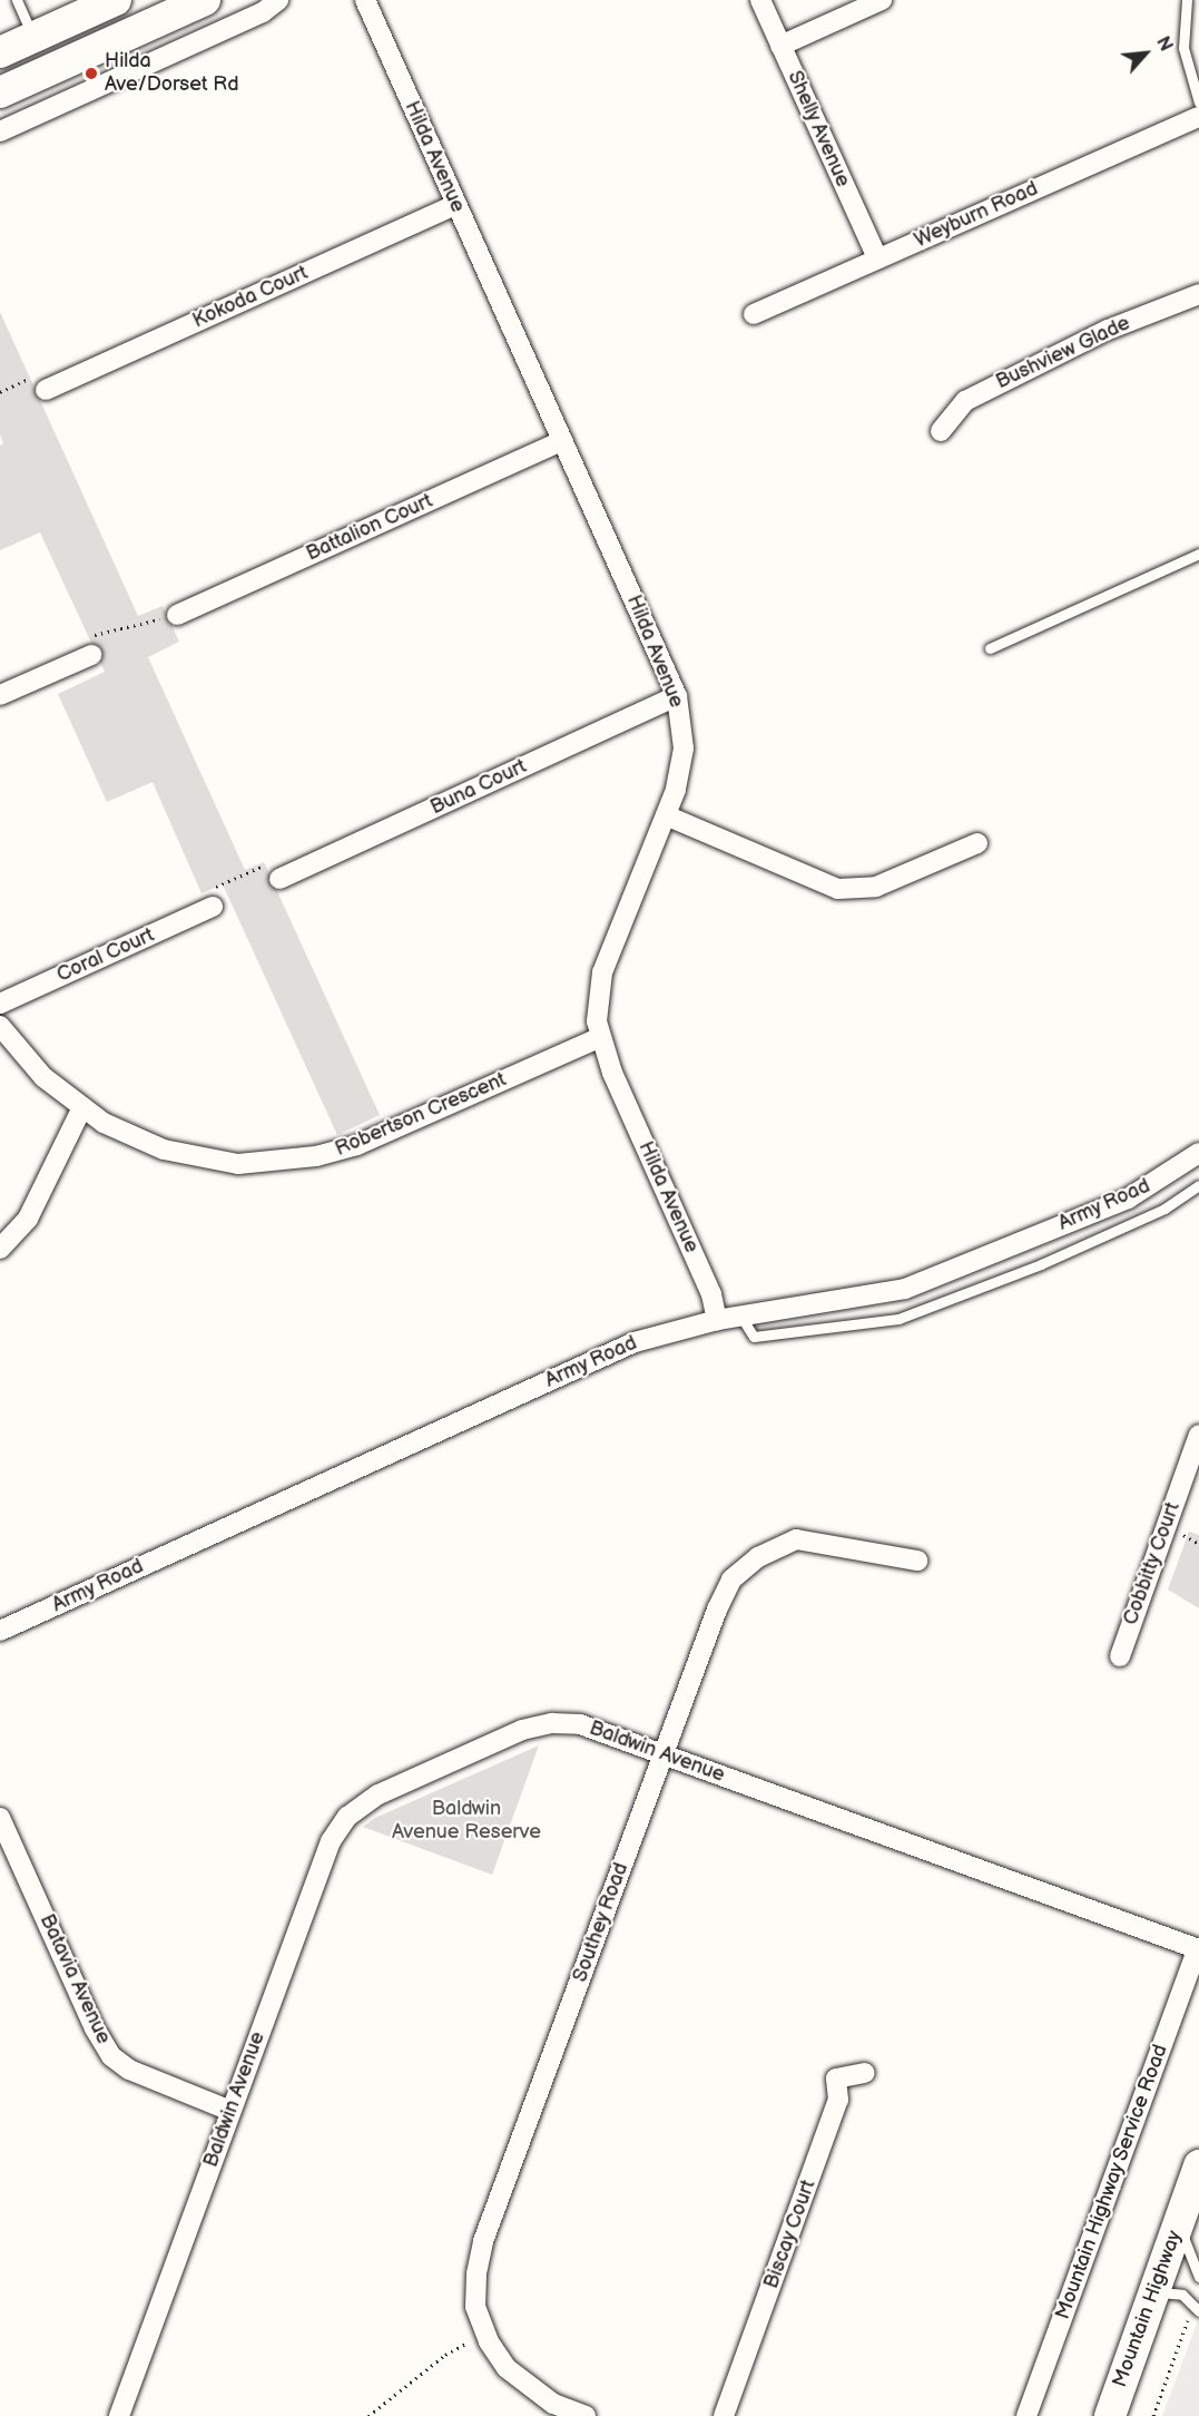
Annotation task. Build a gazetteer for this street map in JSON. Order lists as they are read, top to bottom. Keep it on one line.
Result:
{"streets":{"main road":["Mountain Highway"],"street":["Shelly Avenue","Hilda Avenue","Weyburn Road","Kokoda Court","Bushview Glade","Battalion Court","Buna Court","Coral Court","Robertson Crescent","Army Road","Cobbitty Court","Baldwin Avenue","Southey Road","Batavia Avenue","Mountain Highway Service Road","Biscay Court"]},"crossings":[["Shelly Avenue","Weyburn Road"],["Hilda Avenue","Kokoda Court"],["Hilda Avenue","Battalion Court"],["Hilda Avenue","Buna Court"],["Hilda Avenue","Robertson Crescent"],["Hilda Avenue","Army Road"],["Baldwin Avenue","Southey Road"],["Baldwin Avenue","Batavia Avenue"],["Baldwin Avenue","Mountain Highway Service Road"]],"parks":["Baldwin Avenue Reserve"],"places":["Hilda Ave/Dorset Rd"],"north":"top right"}
